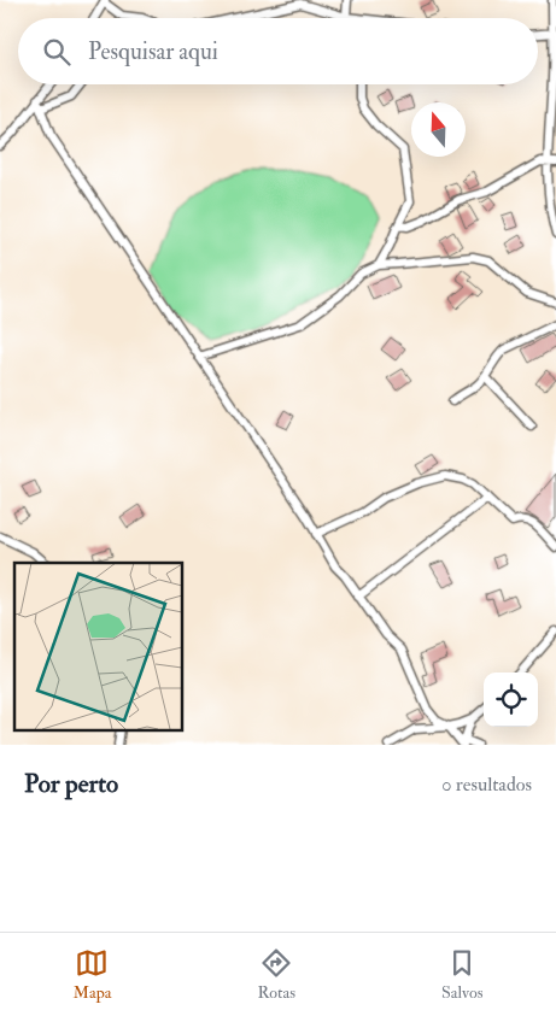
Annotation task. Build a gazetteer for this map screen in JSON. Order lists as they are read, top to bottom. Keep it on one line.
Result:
{"north":"top","page":{"search":"Pesquisar aqui","heading":["Por perto","0 resultados"],"nav":["Mapa","Rotas","Salvos"]}}
